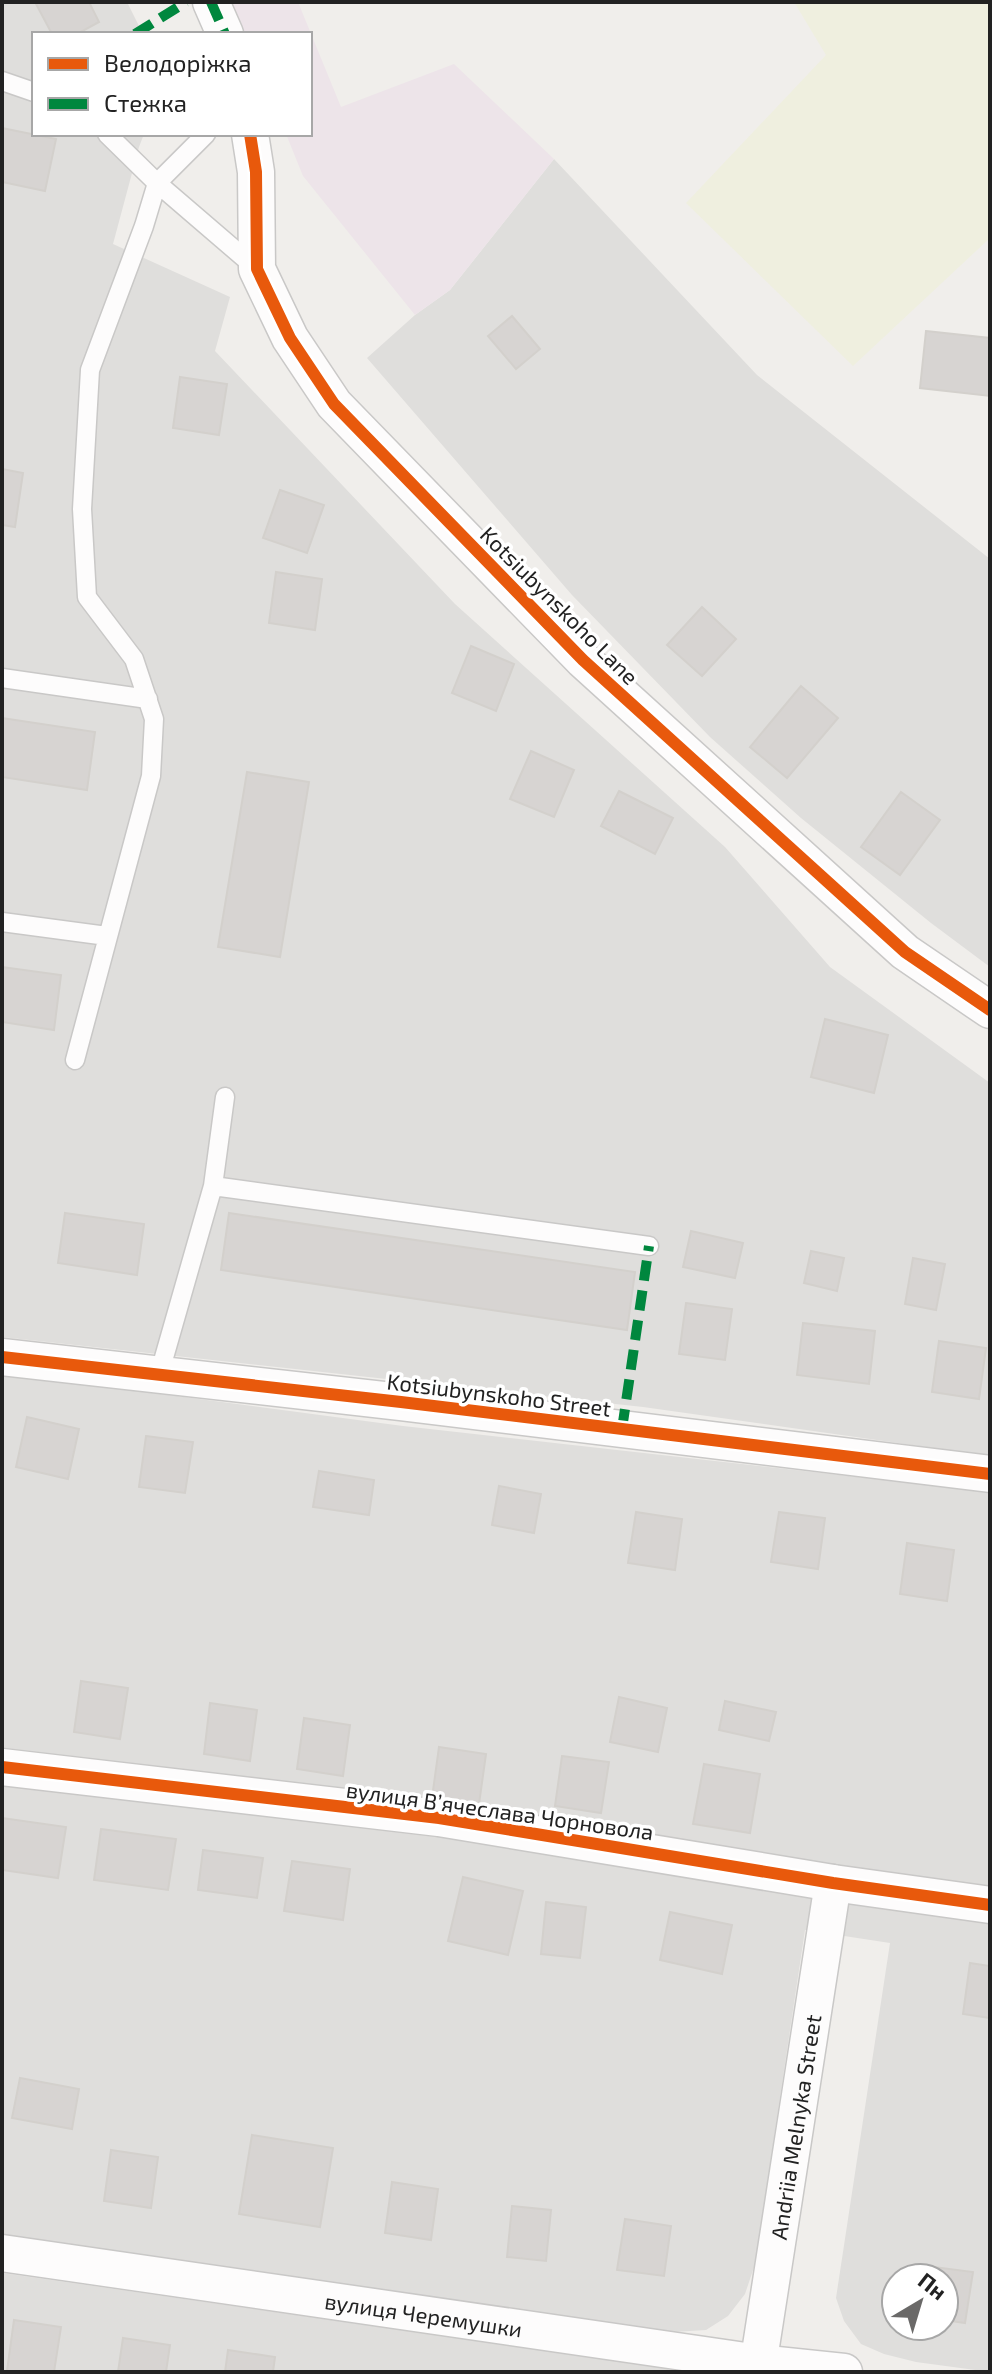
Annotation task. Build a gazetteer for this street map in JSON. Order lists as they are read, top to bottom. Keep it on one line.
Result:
{"streets":{"street":["Kotsiubynskoho Lane","Kotsiubynskoho Street","вулиця Вʼячеслава Чорновола","Andriia Melnyka Street","вулиця Черемушки"]},"crossings":[["вулиця Вʼячеслава Чорновола","Andriia Melnyka Street"],["Andriia Melnyka Street","вулиця Черемушки"]],"legend":["Велодоріжка","Стежка"],"north":"top right"}
